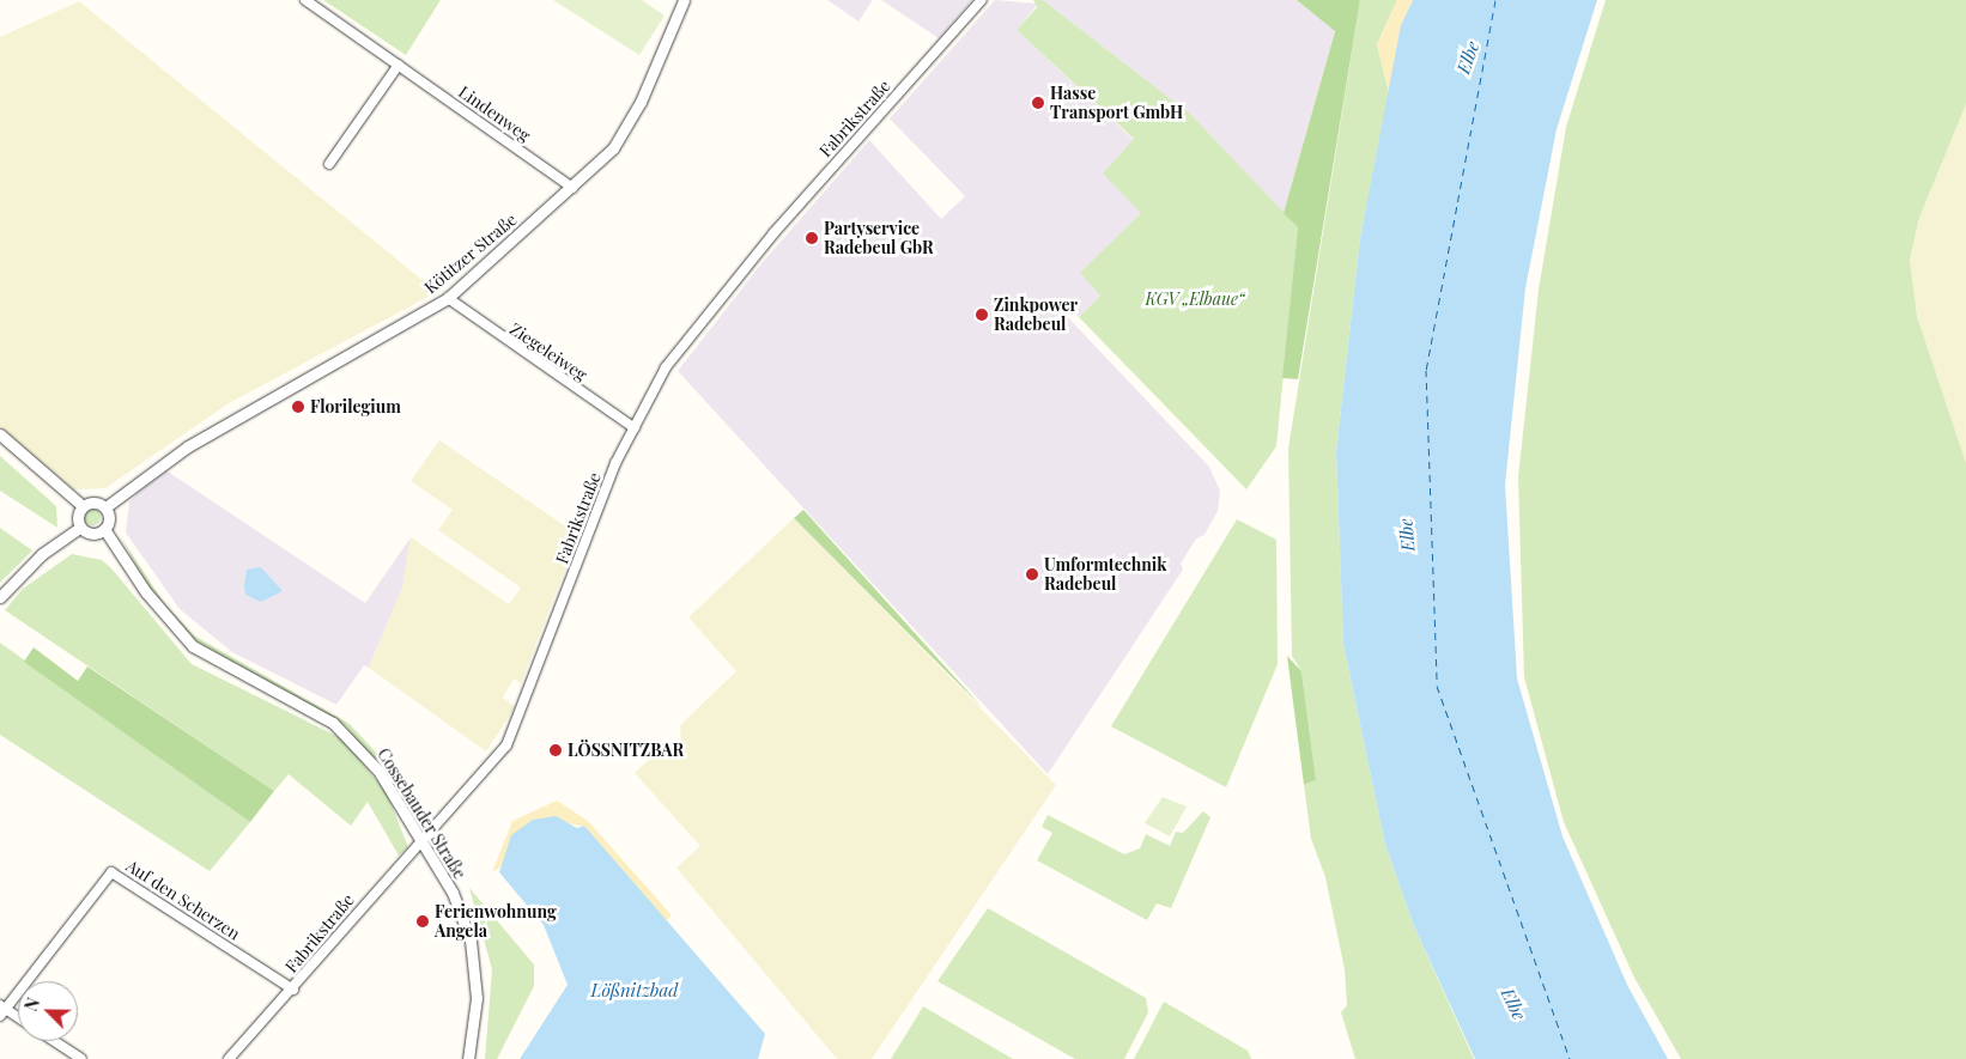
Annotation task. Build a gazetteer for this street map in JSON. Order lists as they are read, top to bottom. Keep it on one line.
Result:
{"streets":{"street":["Lindenweg","Fabrikstraße","Kötitzer Straße","Ziegeleiweg","Cossebauder Straße","Auf den Scherzen"]},"crossings":[["Lindenweg","Kötitzer Straße"],["Fabrikstraße","Ziegeleiweg"],["Fabrikstraße","Cossebauder Straße"],["Fabrikstraße","Auf den Scherzen"],["Kötitzer Straße","Ziegeleiweg"],["Kötitzer Straße","Cossebauder Straße"]],"water":["Elbe","Lößnitzbad"],"parks":["KGV „Elbaue“"],"places":["Hasse Transport GmbH","Partyservice Radebeul GbR","Zinkpower Radebeul","Florilegium","Umformtechnik Radebeul","LÖSSNITZBAR","Ferienwohnung Angela"],"north":"top left"}
